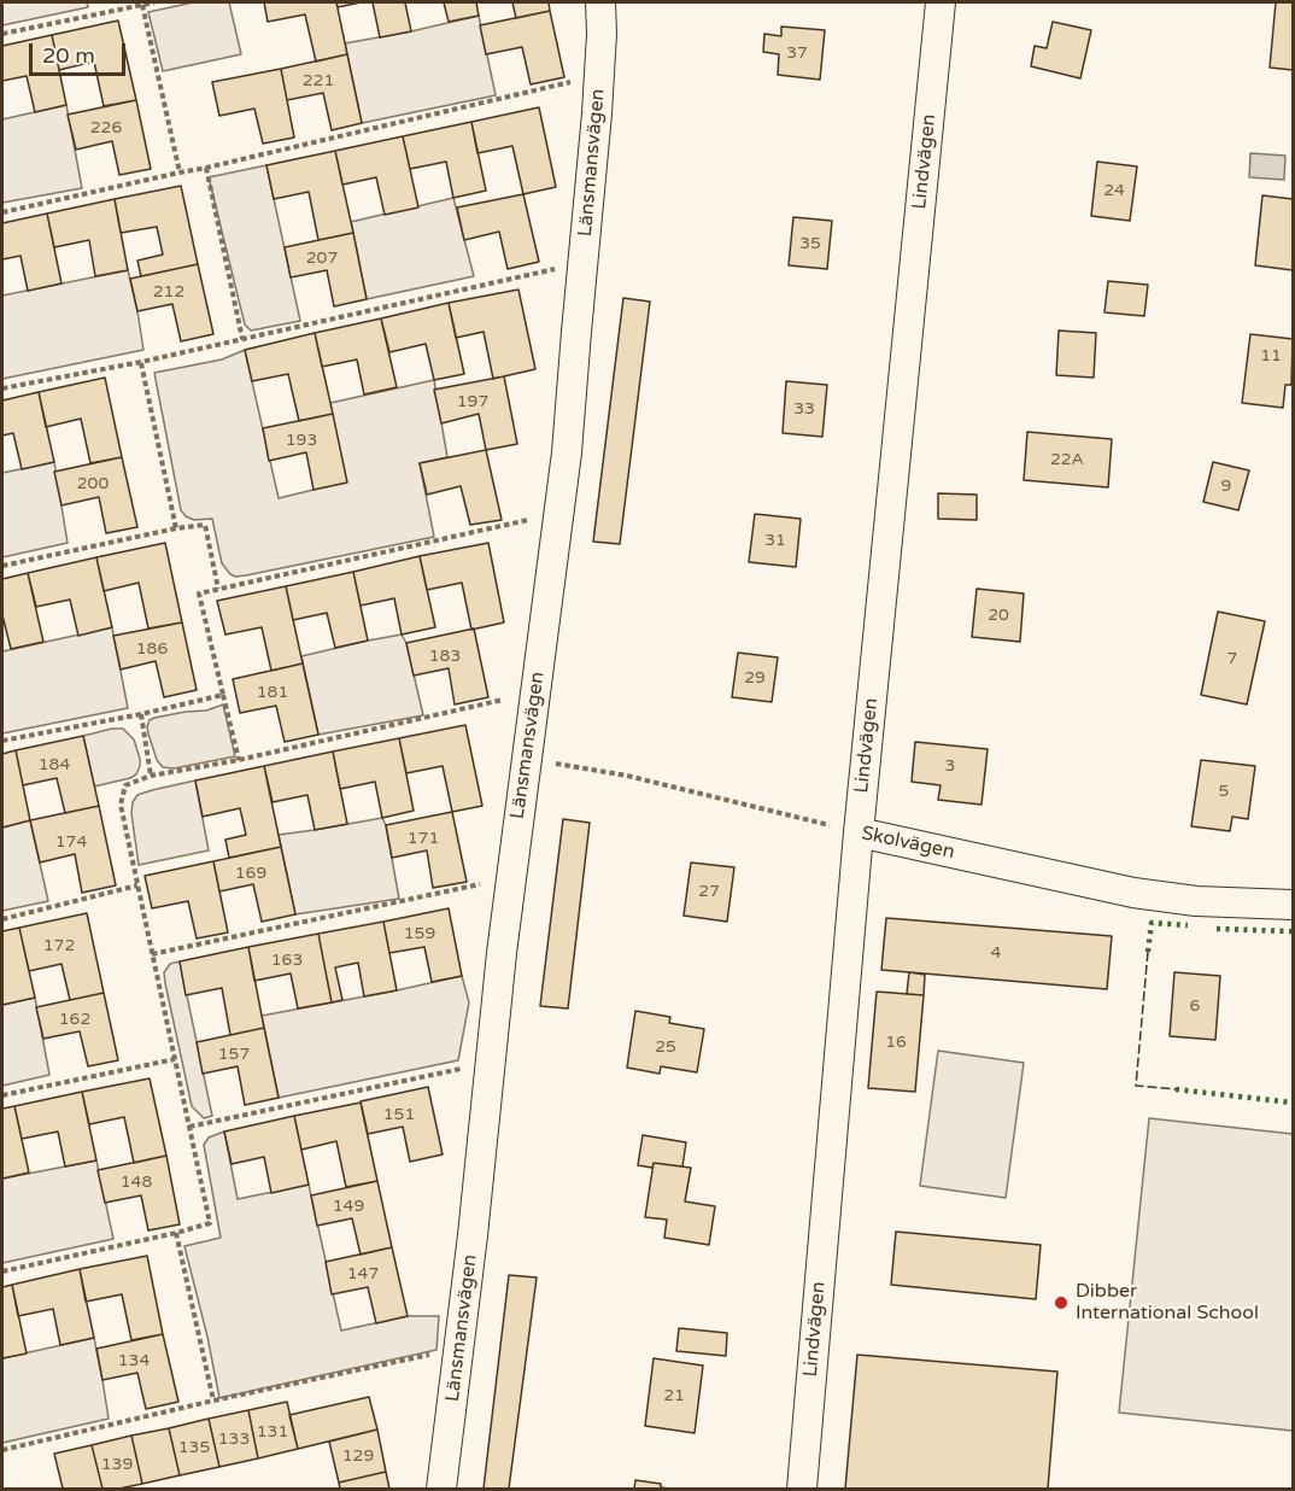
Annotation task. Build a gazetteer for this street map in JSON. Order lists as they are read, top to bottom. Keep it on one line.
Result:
{"streets":{"street":["Lindvägen","Länsmansvägen","Skolvägen"]},"crossings":[["Lindvägen","Skolvägen"],["Länsmansvägen","Skolvägen"]],"places":["Dibber International School"],"house_numbers":["37","221","226","24","35","207","212","11","197","33","193","22A","200","9","31","20","186","183","7","29","181","184","3","5","171","174","169","27","159","172","4","163","6","162","16","25","157","151","148","149","147","134","21","131","133","135","129","139"],"scale_bar":"20 m"}
